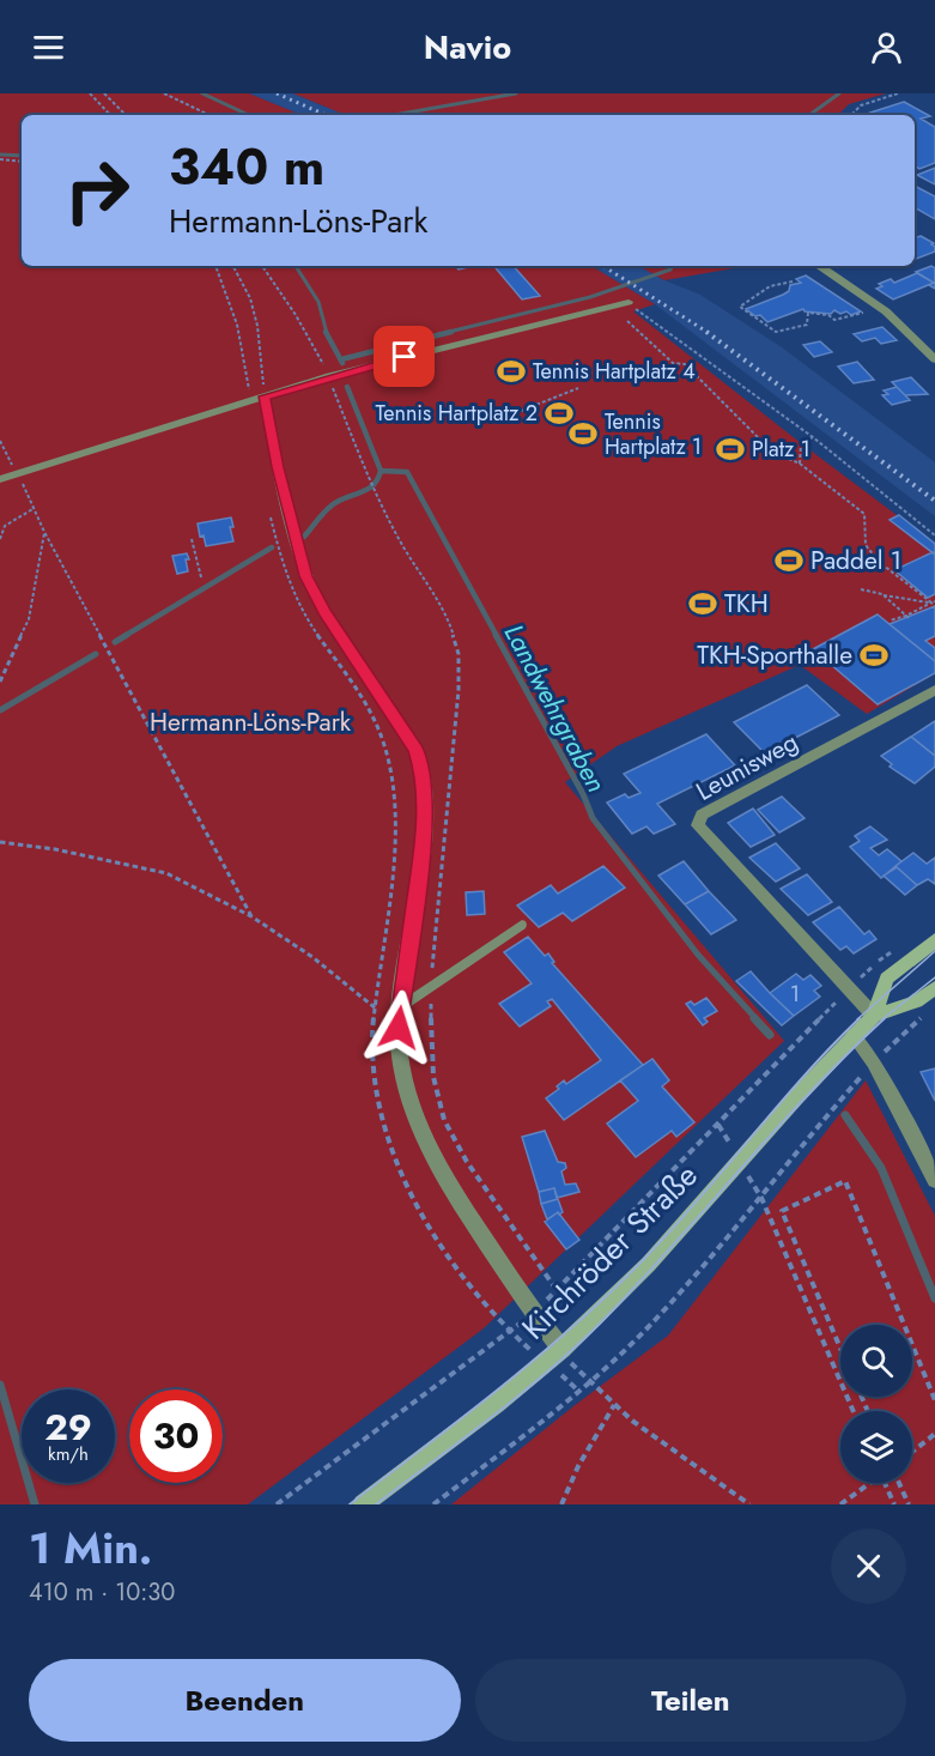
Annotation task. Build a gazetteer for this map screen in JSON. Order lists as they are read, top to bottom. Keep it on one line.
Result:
{"streets":{"main road":["Kirchröder Straße"],"street":["Leunisweg"]},"crossings":[["Leunisweg","Kirchröder Straße"]],"water":["Landwehrgraben"],"parks":["Hermann-Löns-Park"],"places":{"sports":["Tennis Hartplatz 4","Tennis Hartplatz 2","Tennis Hartplatz 1","Platz 1","Paddel 1","TKH","TKH-Sporthalle"]},"house_numbers":["1"],"page":{"header":"Navio","turn":["340 m","Hermann-Löns-Park"],"speed":"29 km/h","limit":"30","heading":["1 Min.","410 m · 10:30"],"buttons":["Beenden","Teilen"]}}
